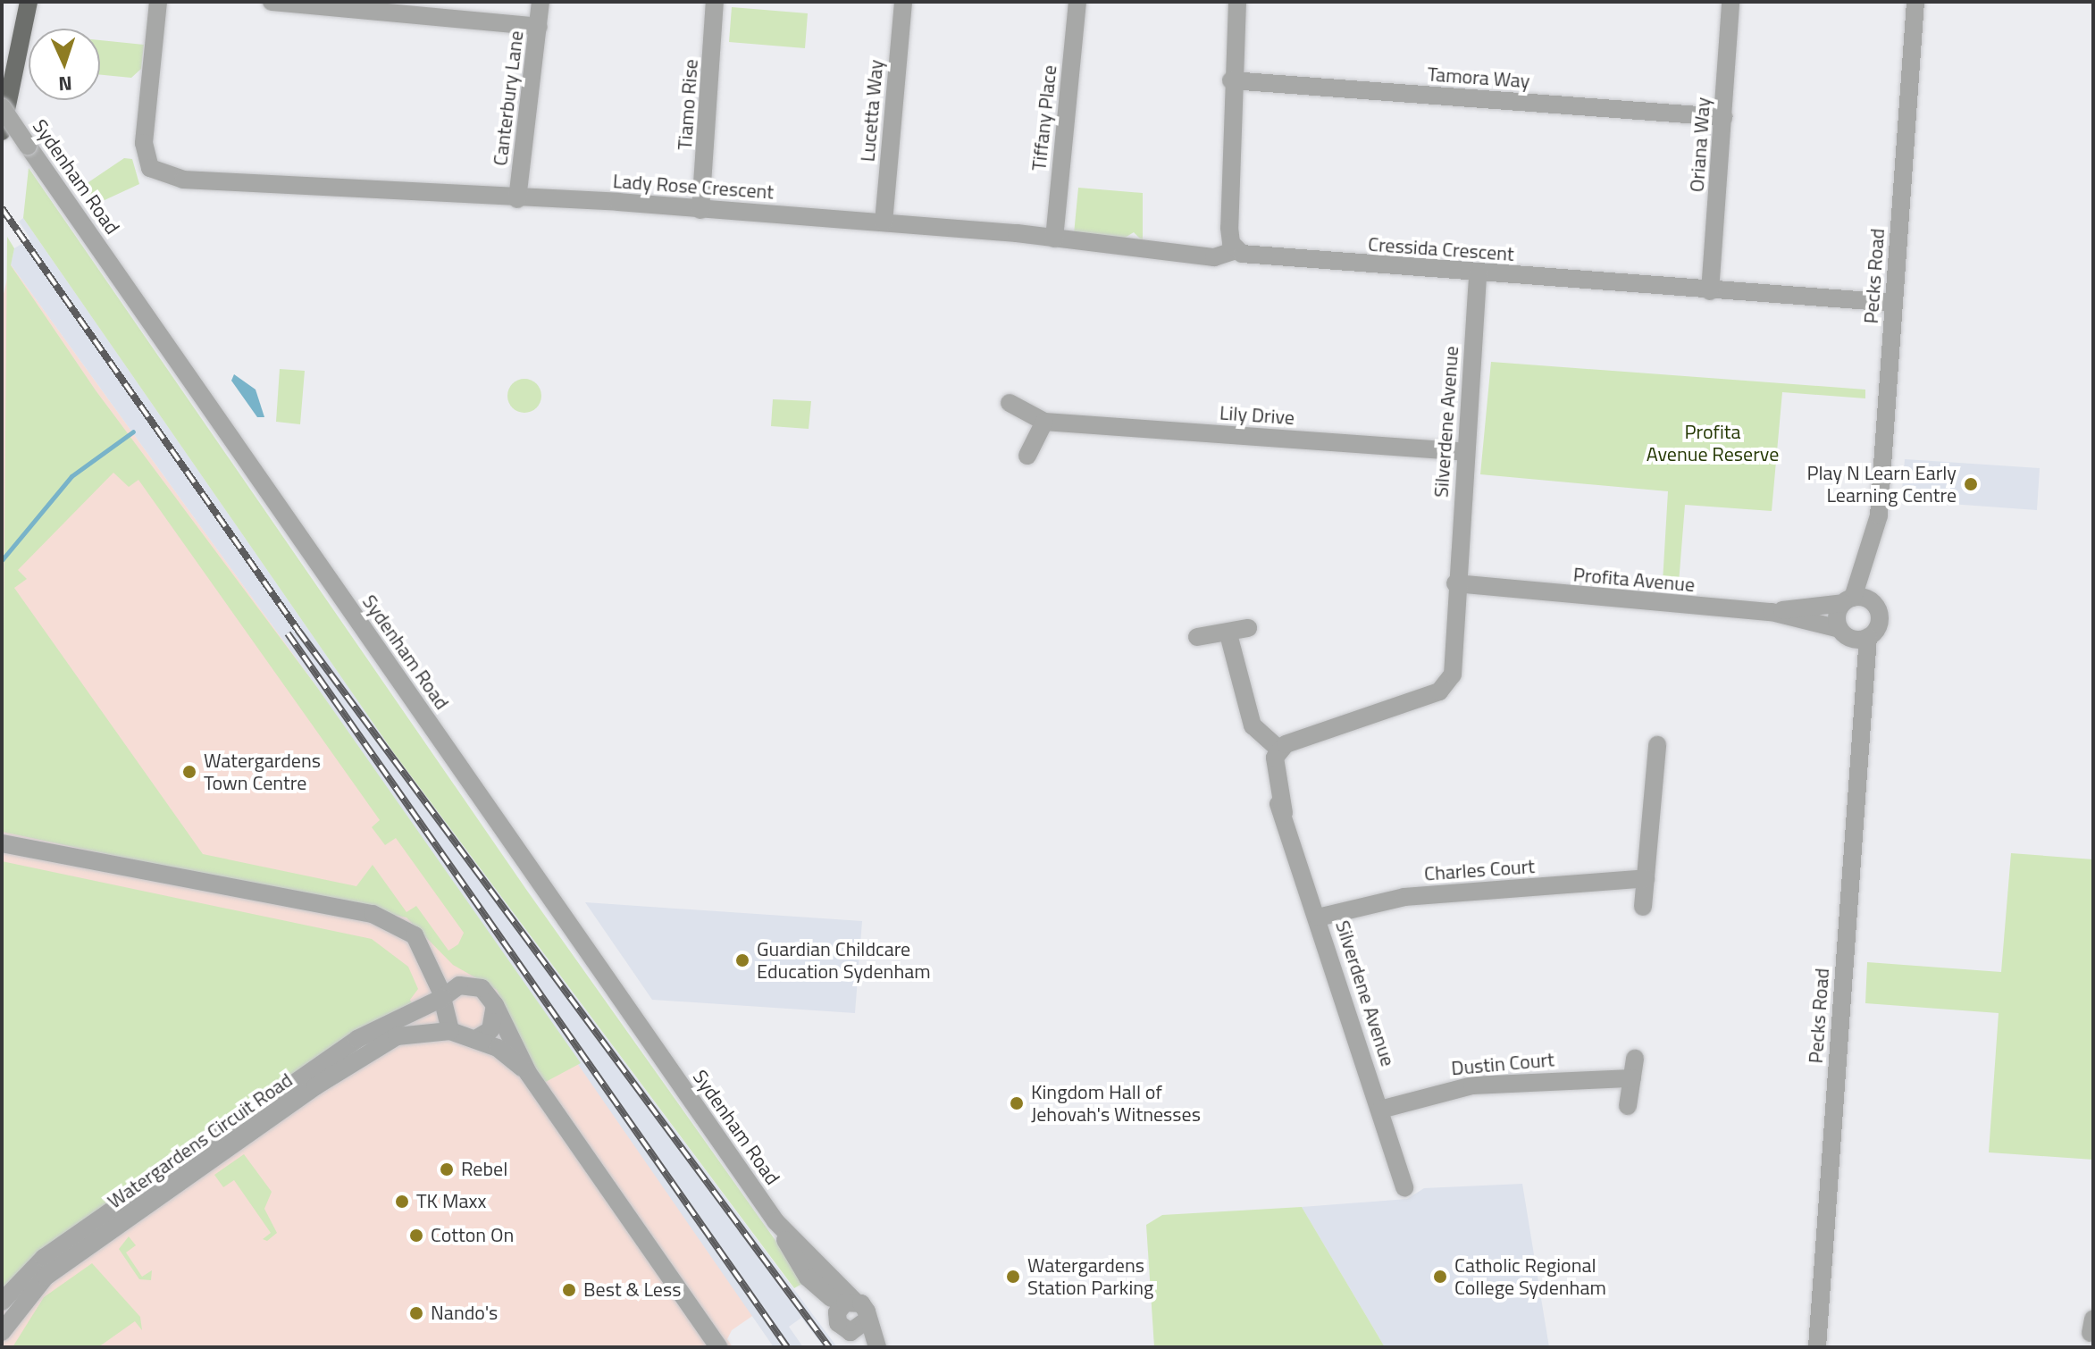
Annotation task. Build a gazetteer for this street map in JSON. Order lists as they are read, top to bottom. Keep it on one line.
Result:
{"streets":{"street":["Tamora Way","Canterbury Lane","Tiamo Rise","Lucetta Way","Tiffany Place","Oriana Way","Sydenham Road","Lady Rose Crescent","Cressida Crescent","Pecks Road","Lily Drive","Silverdene Avenue","Profita Avenue","Charles Court","Dustin Court","Watergardens Circuit Road"]},"crossings":[["Tamora Way","Oriana Way"],["Canterbury Lane","Lady Rose Crescent"],["Tiamo Rise","Lady Rose Crescent"],["Lucetta Way","Lady Rose Crescent"],["Tiffany Place","Lady Rose Crescent"],["Oriana Way","Cressida Crescent"],["Lady Rose Crescent","Cressida Crescent"],["Cressida Crescent","Pecks Road"],["Cressida Crescent","Silverdene Avenue"],["Pecks Road","Profita Avenue"],["Lily Drive","Silverdene Avenue"],["Silverdene Avenue","Profita Avenue"],["Silverdene Avenue","Charles Court"],["Silverdene Avenue","Dustin Court"]],"parks":["Profita Avenue Reserve"],"places":["Play N Learn Early Learning Centre","Watergardens Town Centre","Guardian Childcare Education Sydenham","Kingdom Hall of Jehovah's Witnesses","Rebel","TK Maxx","Cotton On","Watergardens Station Parking","Catholic Regional College Sydenham","Best & Less","Nando's"],"north":"bottom"}
